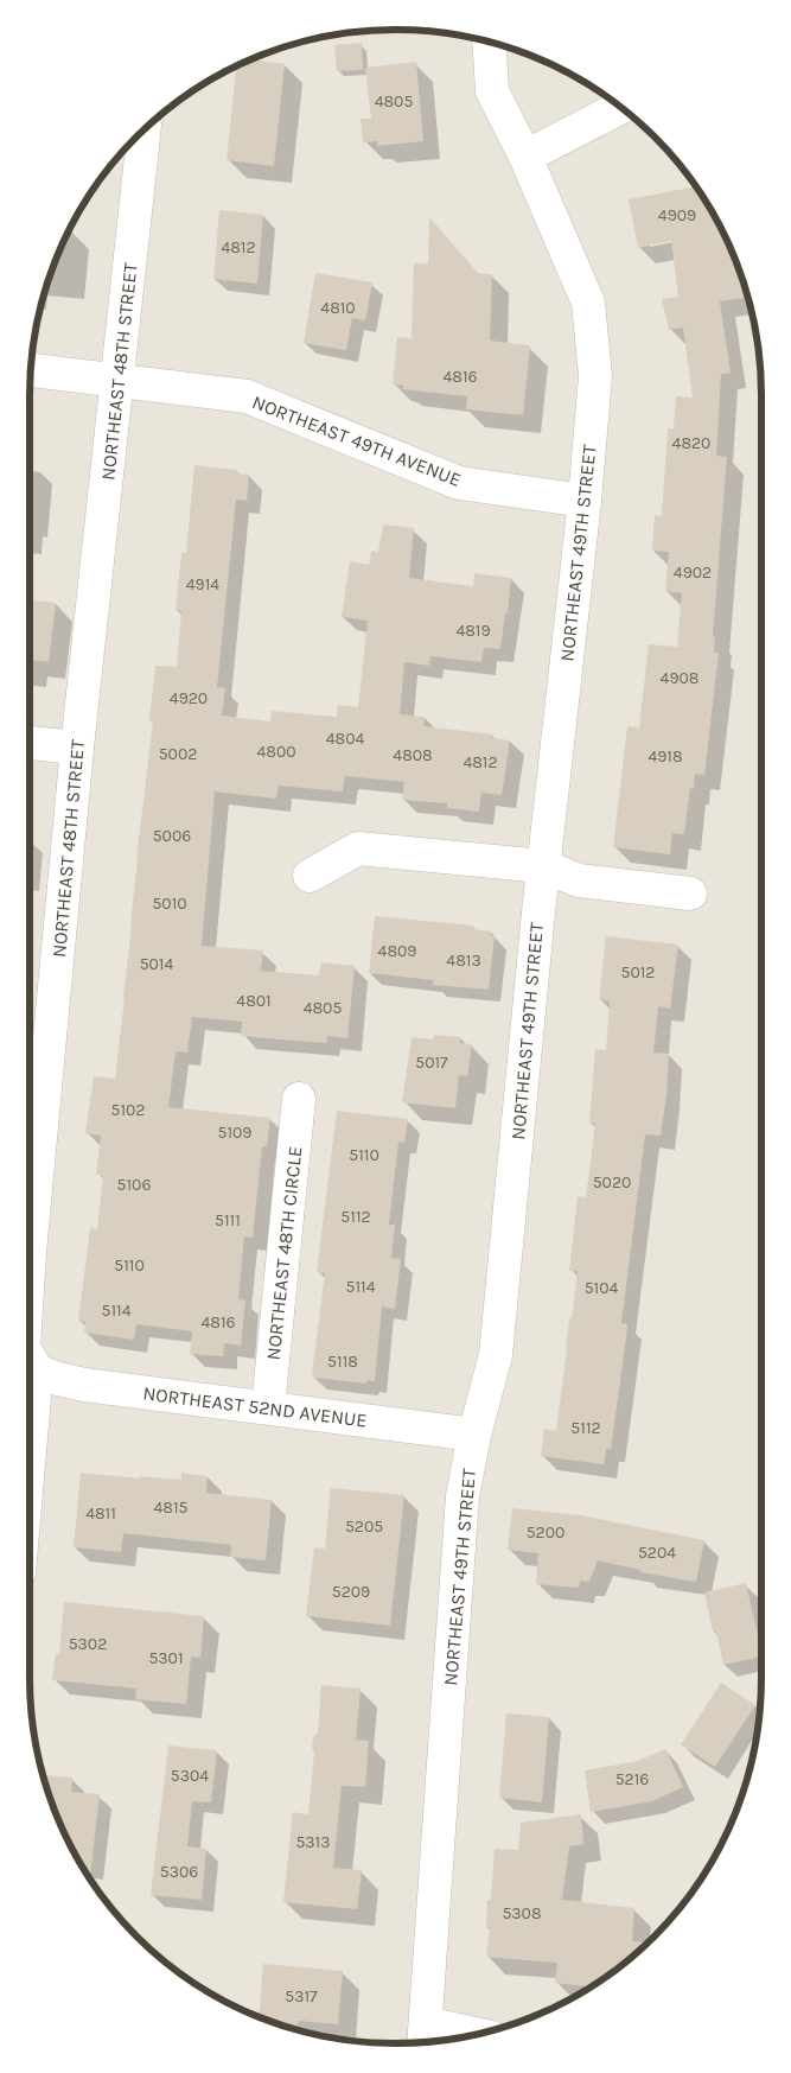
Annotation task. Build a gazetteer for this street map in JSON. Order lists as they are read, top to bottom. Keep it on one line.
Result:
{"streets":{"street":["NORTHEAST 48TH STREET","NORTHEAST 49TH AVENUE","NORTHEAST 49TH STREET","NORTHEAST 48TH CIRCLE","NORTHEAST 52ND AVENUE"]},"crossings":[["NORTHEAST 48TH STREET","NORTHEAST 49TH AVENUE"],["NORTHEAST 48TH STREET","NORTHEAST 52ND AVENUE"],["NORTHEAST 49TH AVENUE","NORTHEAST 49TH STREET"],["NORTHEAST 49TH STREET","NORTHEAST 52ND AVENUE"],["NORTHEAST 48TH CIRCLE","NORTHEAST 52ND AVENUE"]],"house_numbers":["4805","4909","4812","4810","4816","4820","4902","4914","4819","4908","4920","4804","4800","5002","4808","4918","4812","5006","5010","4809","4813","5014","5012","4801","4805","5017","5102","5109","5110","5020","5106","5112","5111","5110","5114","5104","5114","4816","5118","5112","4815","4811","5205","5200","5204","5209","5302","5301","5304","5216","5313","5306","5308","5317"]}
